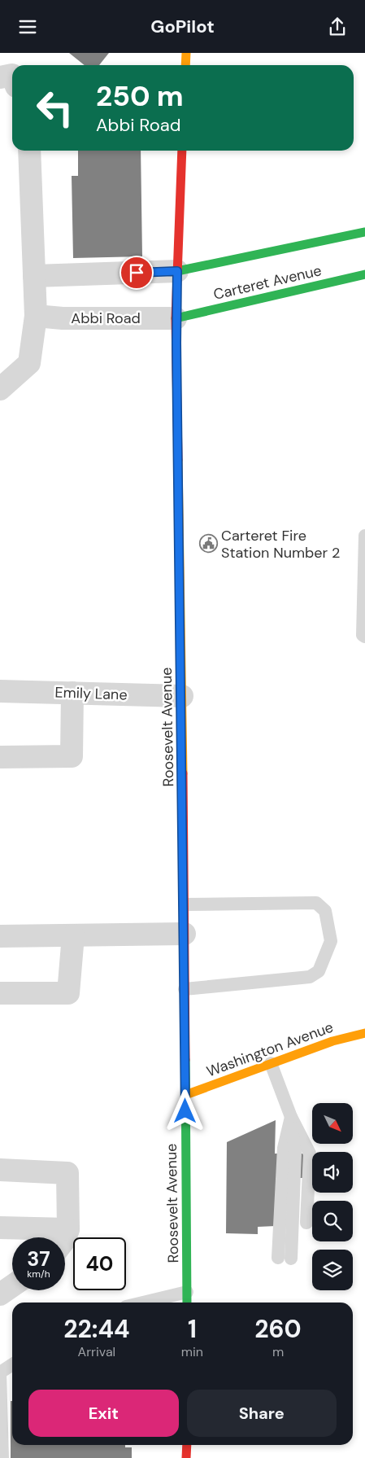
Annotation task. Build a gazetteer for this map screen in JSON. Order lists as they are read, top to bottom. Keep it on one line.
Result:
{"streets":{"street":["Carteret Avenue","Abbi Road","Emily Lane","Roosevelt Avenue","Washington Avenue"]},"crossings":[["Carteret Avenue","Abbi Road"],["Carteret Avenue","Roosevelt Avenue"],["Abbi Road","Roosevelt Avenue"],["Emily Lane","Roosevelt Avenue"],["Roosevelt Avenue","Washington Avenue"]],"places":{"public building":["Carteret Fire Station Number 2"]},"north":"bottom right","page":{"header":"GoPilot","turn":["250 m","Abbi Road"],"speed":"37 km/h","limit":"40","eta":["22:44","Arrival","1","min","260","m"],"buttons":["Exit","Share"]}}
